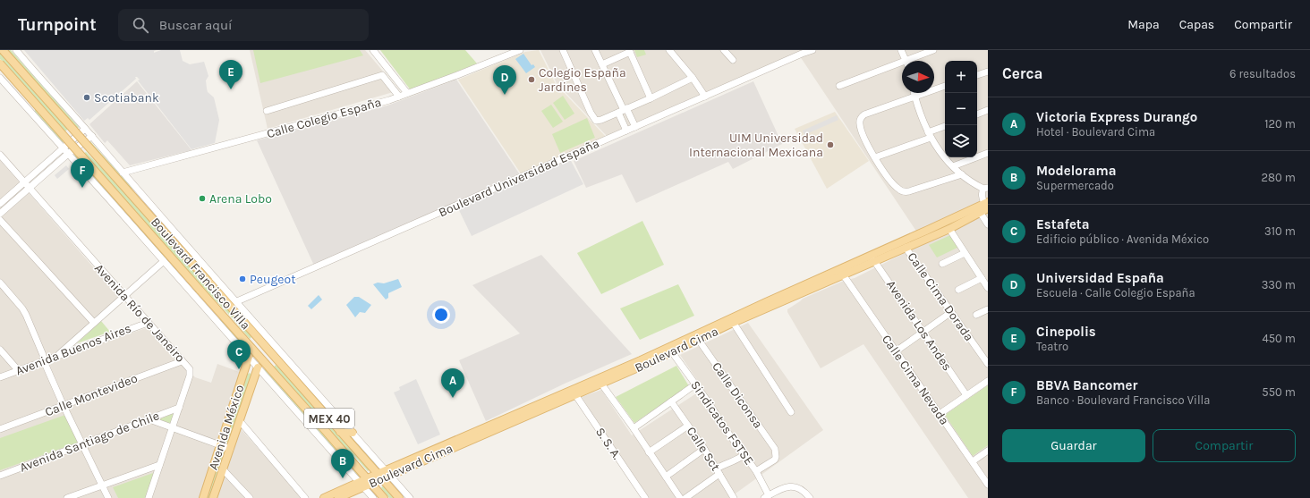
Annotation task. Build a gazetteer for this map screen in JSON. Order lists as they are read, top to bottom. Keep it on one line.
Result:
{"streets":{"main road":["Boulevard Francisco Villa","Boulevard Cima","MEX 40","Avenida México"],"street":["Calle Colegio España","Boulevard Universidad España","Calle Cima Dorada","Avenida Río de Janeiro","Avenida Los Andes","Avenida Buenos Aires","Calle Cima Nevada","Calle Montevideo","Calle Diconsa","Sindicatos FSTSE","Avenida Santiago de Chile","S. S. A.","Calle Sct"]},"crossings":[["Calle Colegio España","Boulevard Francisco Villa"],["Boulevard Universidad España","Boulevard Francisco Villa"],["Boulevard Francisco Villa","Boulevard Cima"],["Boulevard Francisco Villa","Avenida México"],["Calle Cima Dorada","Boulevard Cima"],["Avenida Río de Janeiro","Avenida Buenos Aires"],["Avenida Río de Janeiro","Calle Montevideo"],["Avenida Río de Janeiro","Avenida Santiago de Chile"],["Avenida Los Andes","Boulevard Cima"],["Boulevard Cima","Calle Cima Nevada"],["Boulevard Cima","Calle Diconsa"],["Boulevard Cima","Sindicatos FSTSE"],["Boulevard Cima","S. S. A."],["Calle Diconsa","Sindicatos FSTSE"]],"places":["Colegio España Jardines","Scotiabank","UIM Universidad Internacional Mexicana","Arena Lobo","Peugeot"],"north":"right","page":{"header":"Turnpoint","search":"Buscar aquí","nav":["Mapa","Capas","Compartir"],"heading":["Cerca","6 resultados"],"pins":["E","D","F","C","A","B"],"map_buttons":["+","−"],"list":[{"mark":"A","name":"Victoria Express Durango","note":"Hotel · Boulevard Cima","value":"120 m"},{"mark":"B","name":"Modelorama","note":"Supermercado","value":"280 m"},{"mark":"C","name":"Estafeta","note":"Edificio público · Avenida México","value":"310 m"},{"mark":"D","name":"Universidad España","note":"Escuela · Calle Colegio España","value":"330 m"},{"mark":"E","name":"Cinepolis","note":"Teatro","value":"450 m"},{"mark":"F","name":"BBVA Bancomer","note":"Banco · Boulevard Francisco Villa","value":"550 m"}],"buttons":["Guardar","Compartir"]}}
